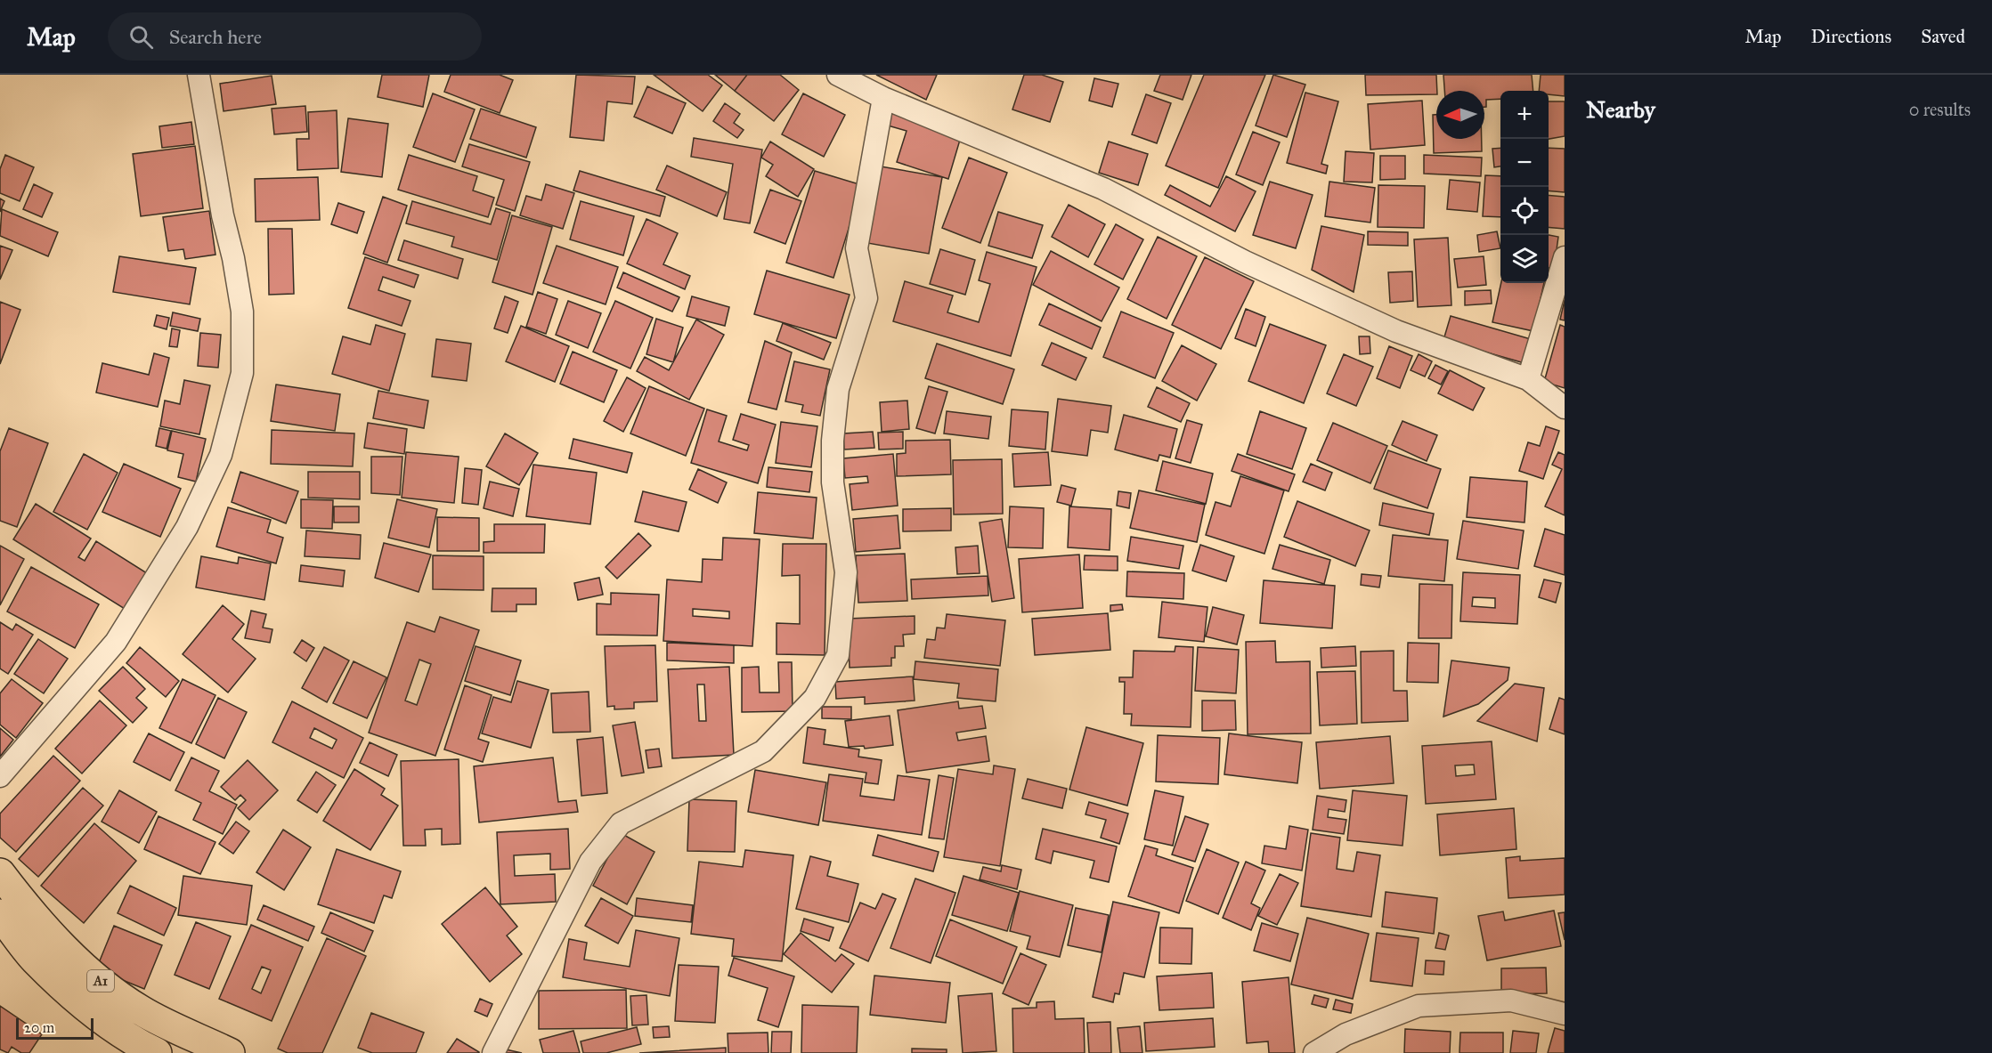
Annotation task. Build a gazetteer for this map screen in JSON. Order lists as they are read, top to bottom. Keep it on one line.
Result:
{"streets":{"highway":["A1"]},"scale_bar":"20 m","north":"left","page":{"header":"Map","search":"Search here","nav":["Map","Directions","Saved"],"heading":["Nearby","0 results"],"map_buttons":["+","−"],"scale":"20 m"}}
